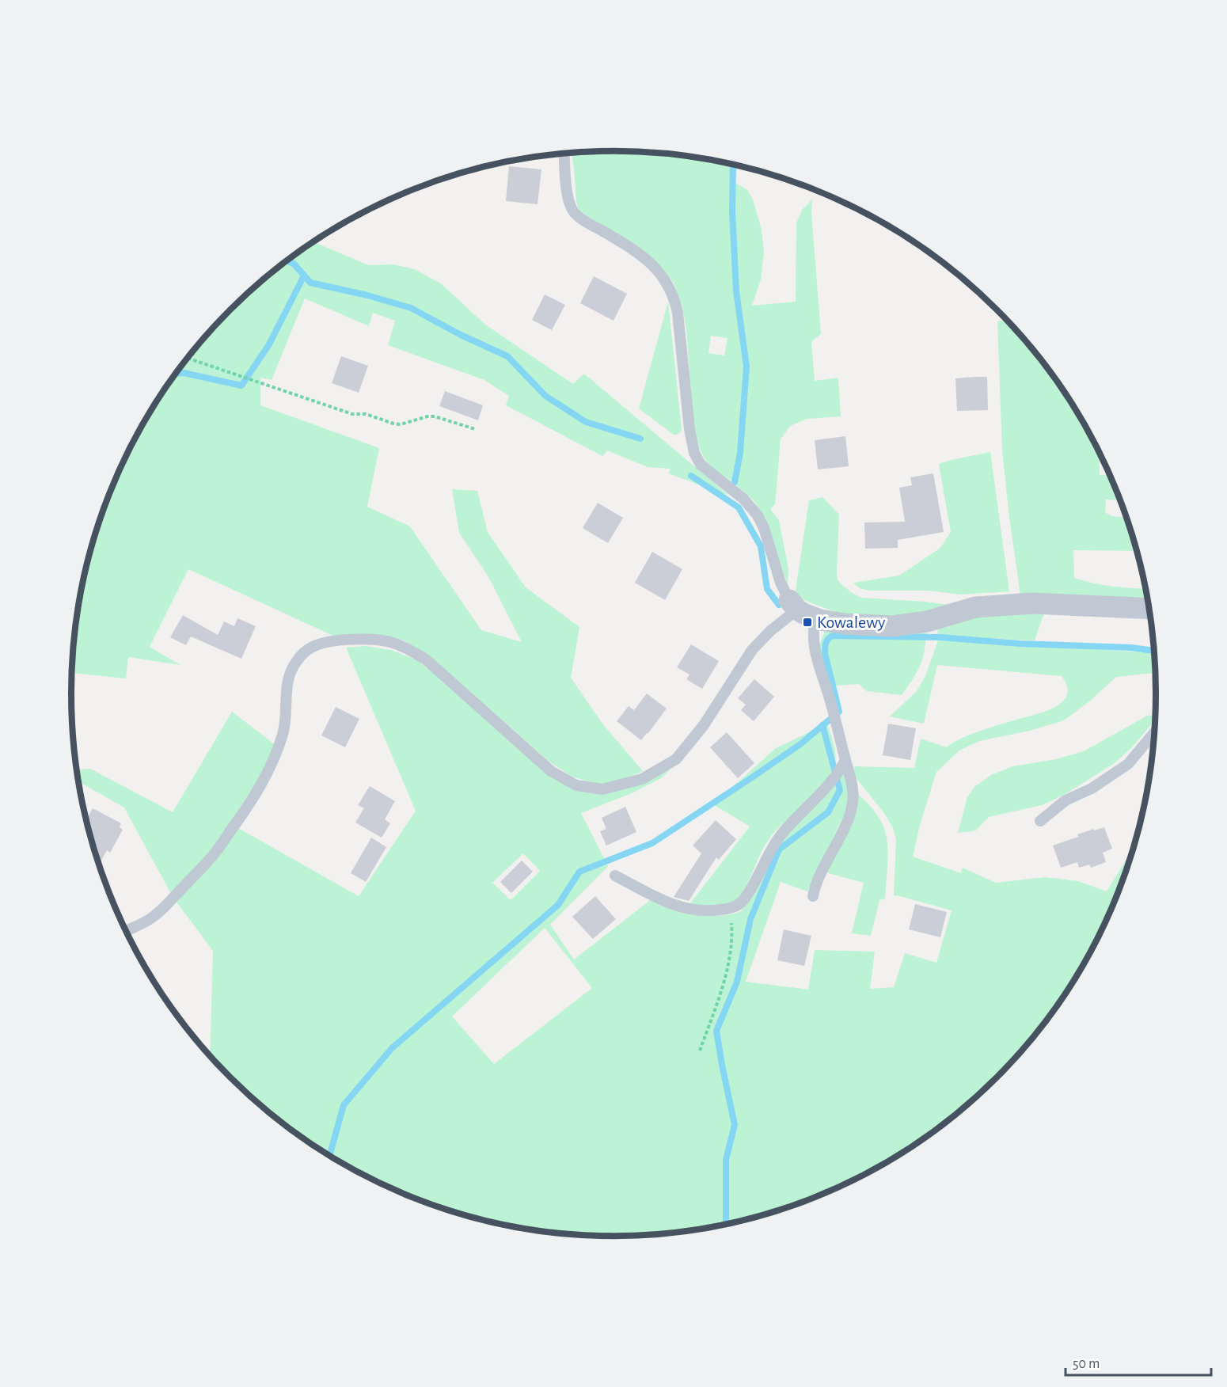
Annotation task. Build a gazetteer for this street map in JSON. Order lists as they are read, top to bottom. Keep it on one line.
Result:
{"places":{"transit":["Kowalewy"]},"scale_bar":"50 m"}
